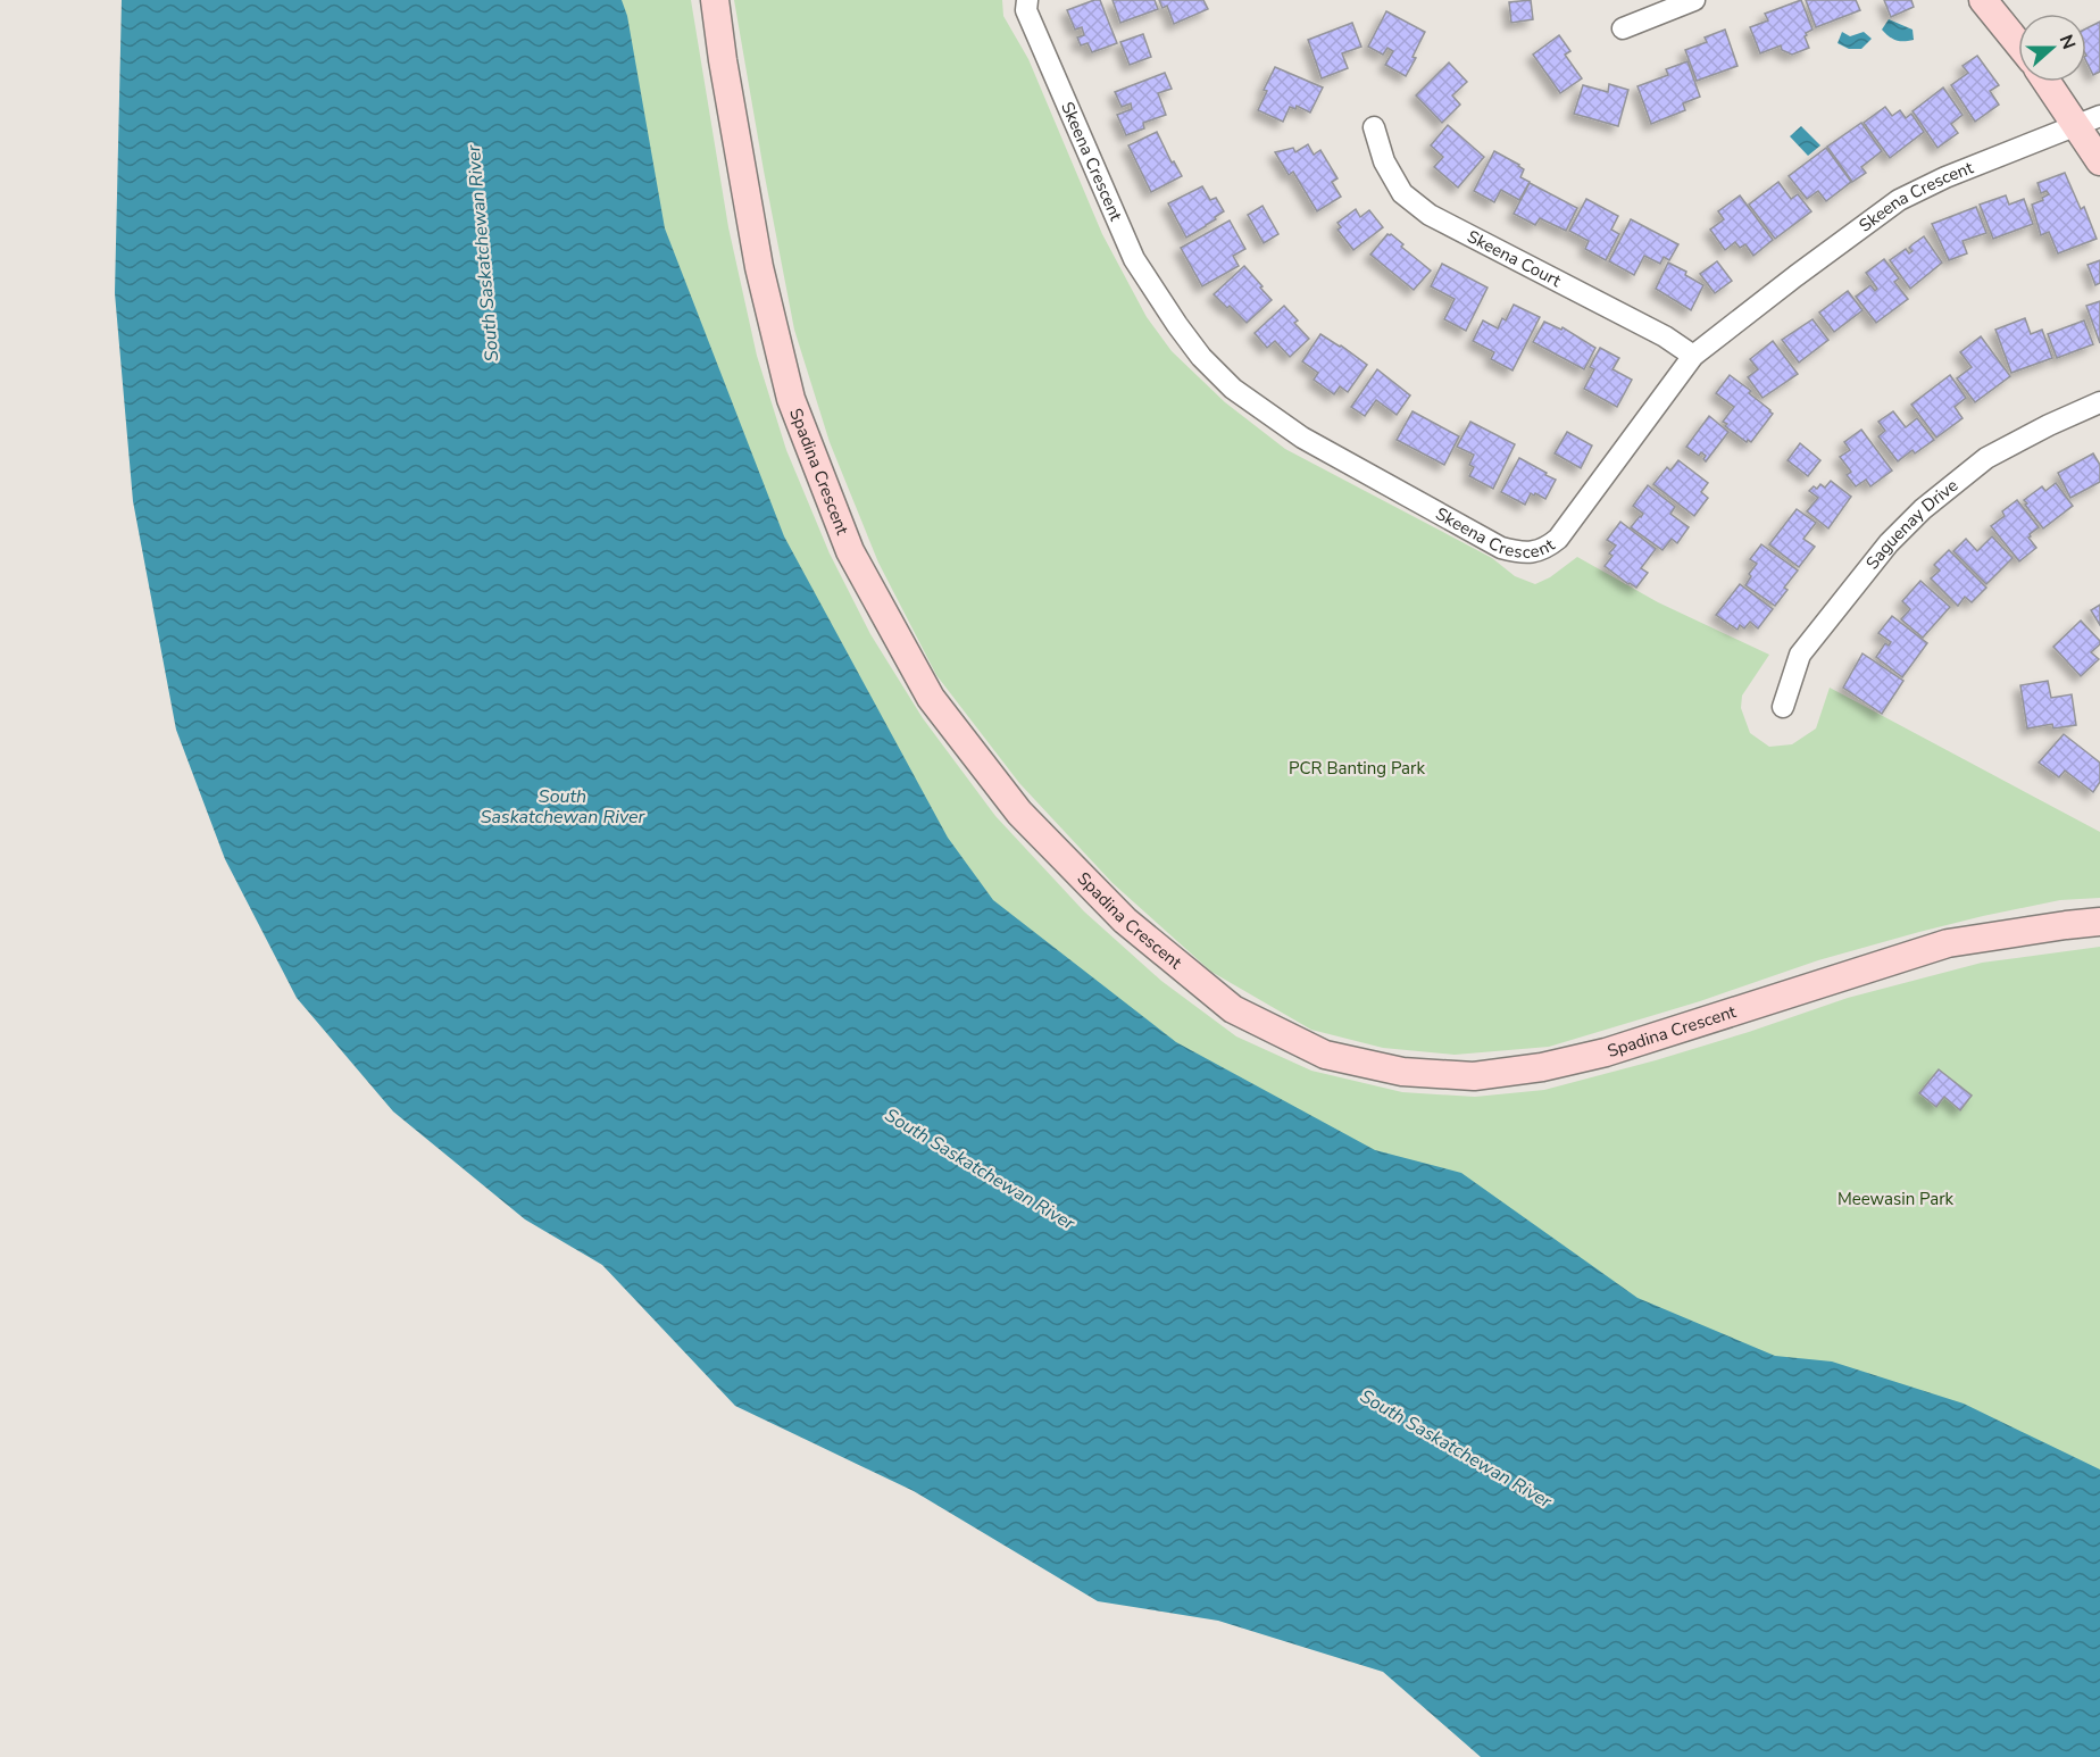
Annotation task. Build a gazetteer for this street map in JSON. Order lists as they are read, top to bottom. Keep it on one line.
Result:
{"streets":{"street":["Skeena Crescent","Skeena Court","Spadina Crescent","Saguenay Drive"]},"crossings":[["Skeena Crescent","Skeena Court"]],"water":["South Saskatchewan River"],"parks":["PCR Banting Park","Meewasin Park"],"north":"right"}
